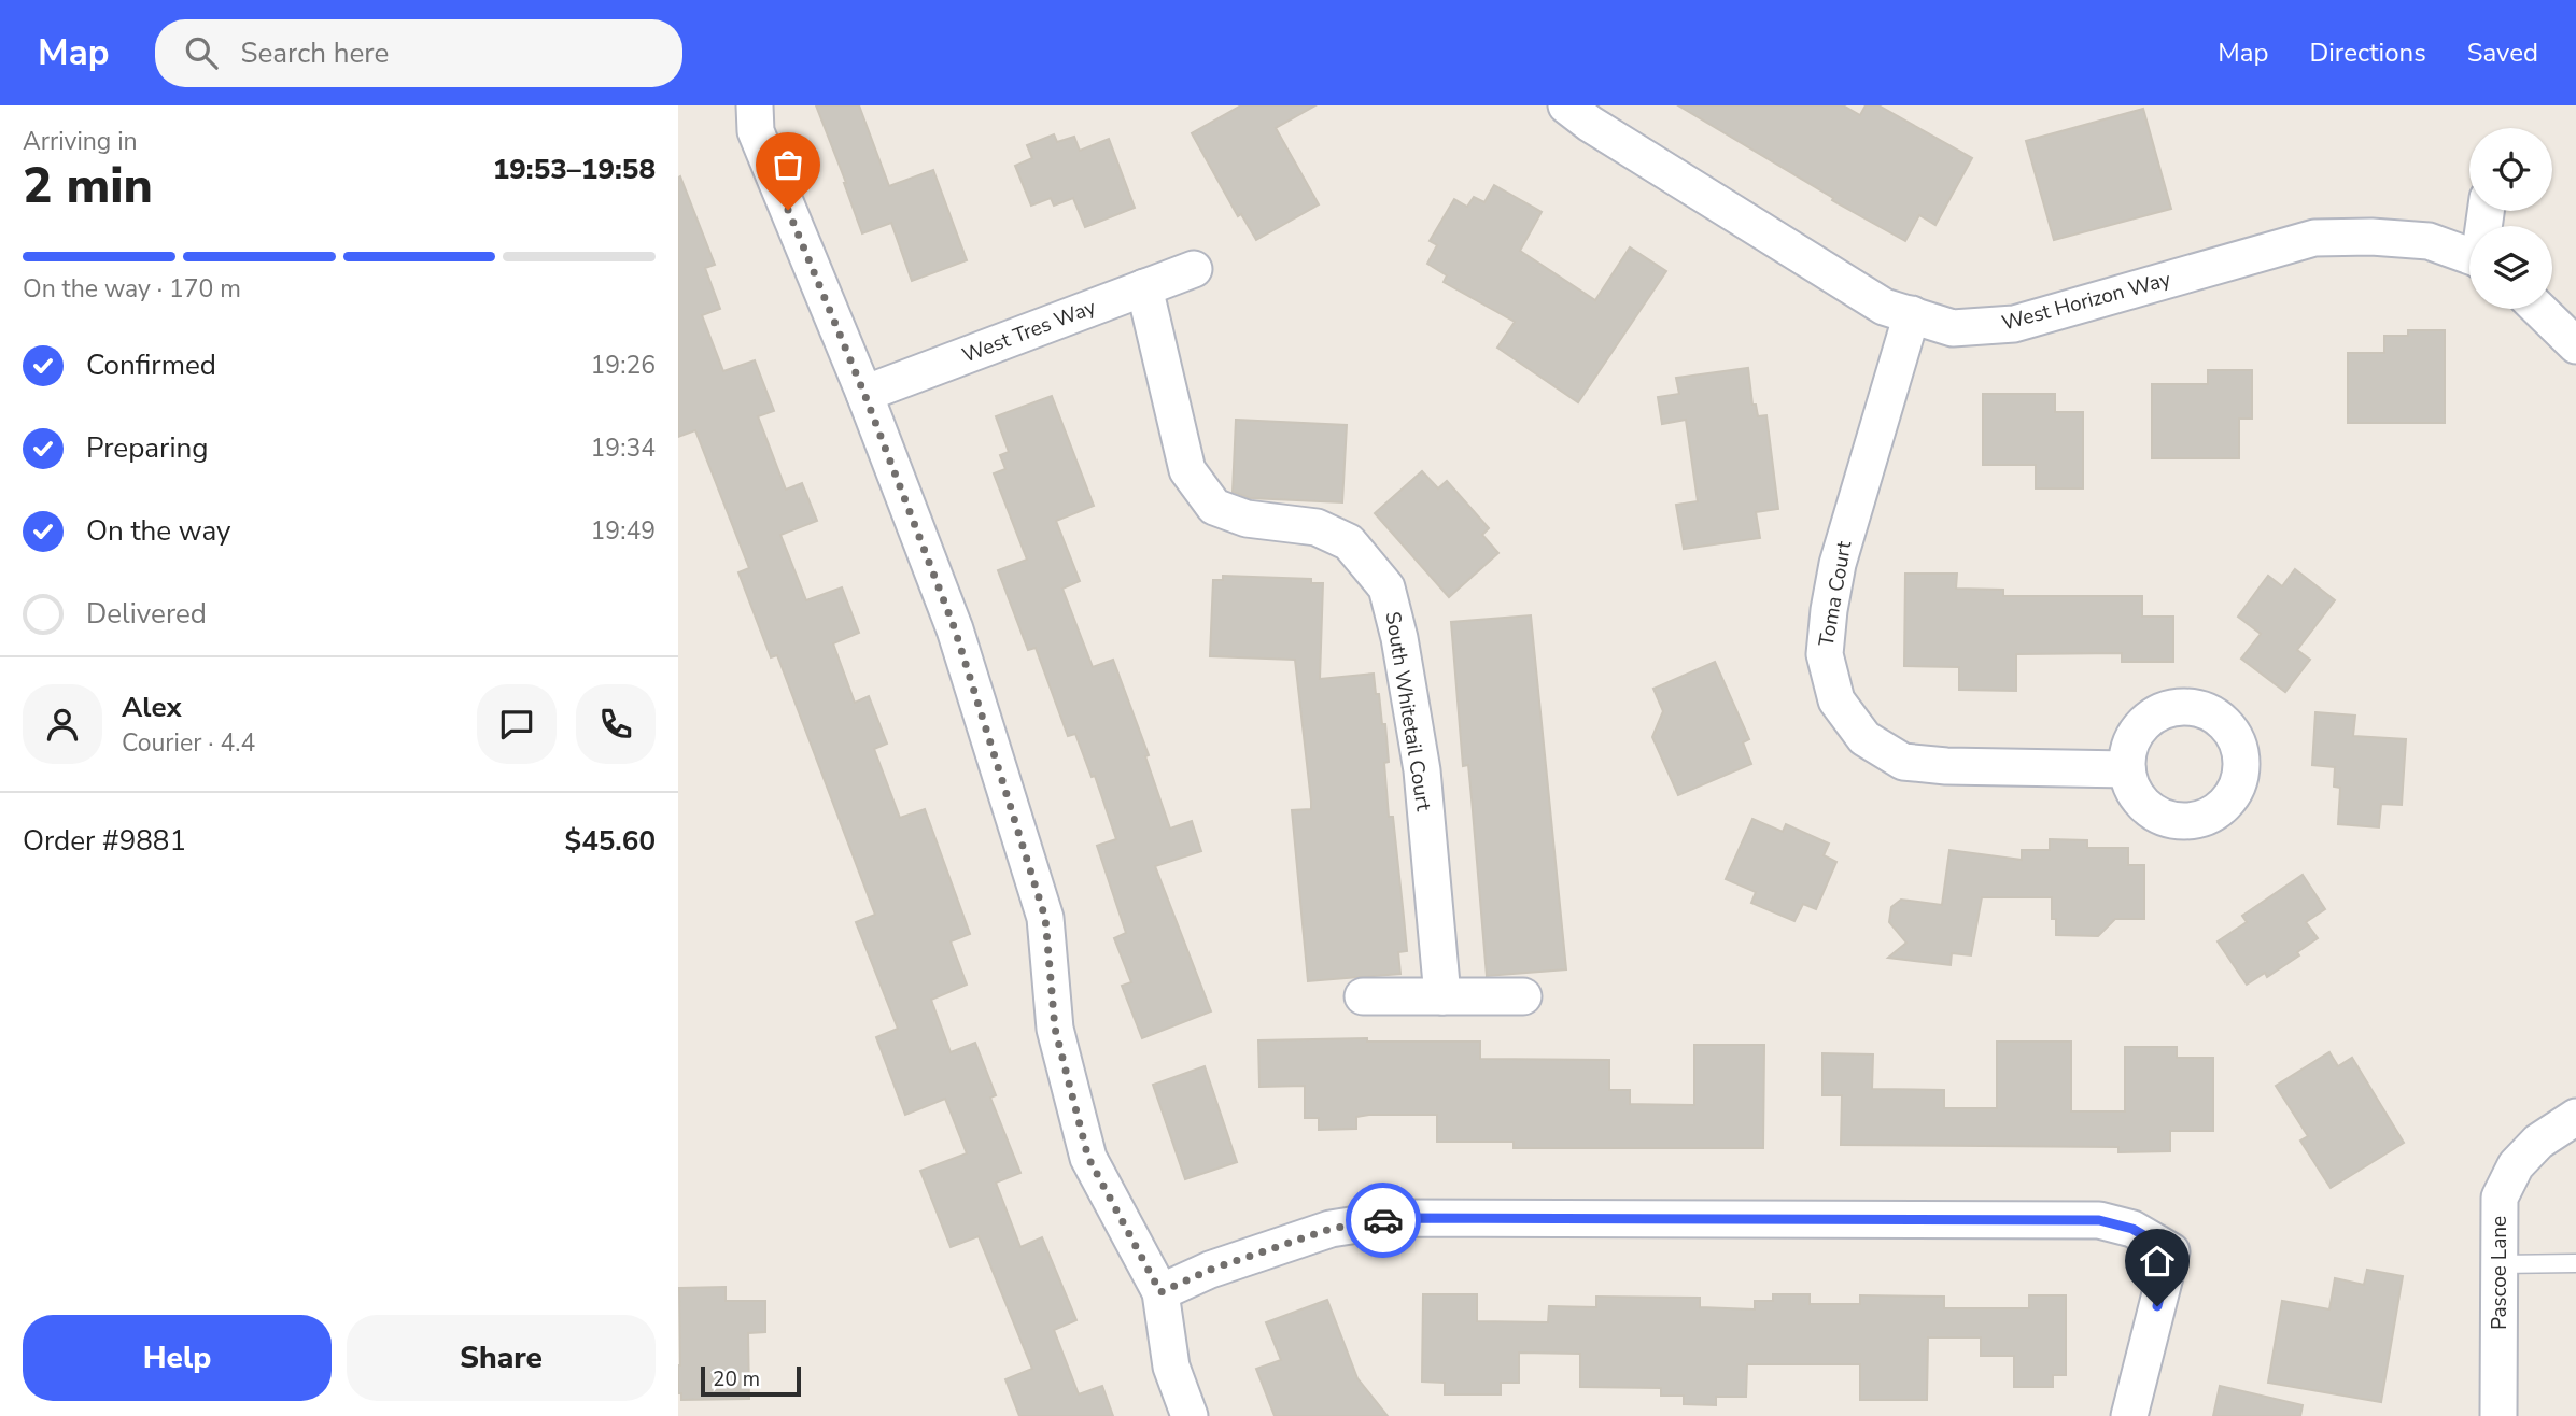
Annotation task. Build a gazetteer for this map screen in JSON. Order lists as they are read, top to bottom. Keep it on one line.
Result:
{"streets":{"street":["West Horizon Way","West Tres Way","Toma Court","South Whitetail Court","Pascoe Lane"]},"crossings":[["West Horizon Way","Toma Court"],["West Tres Way","South Whitetail Court"]],"scale_bar":"20 m","page":{"header":"Map","search":"Search here","nav":["Map","Directions","Saved"],"heading":["2 min","Arriving in","19:53–19:58"],"panel":["Alex","Courier · 4.4","Order #9881","$45.60"],"bar":"On the way · 170 m","list":[["Confirmed","19:26"],["Preparing","19:34"],["On the way","19:49"],"Delivered"],"buttons":["Help","Share"],"scale":"20 m"}}
